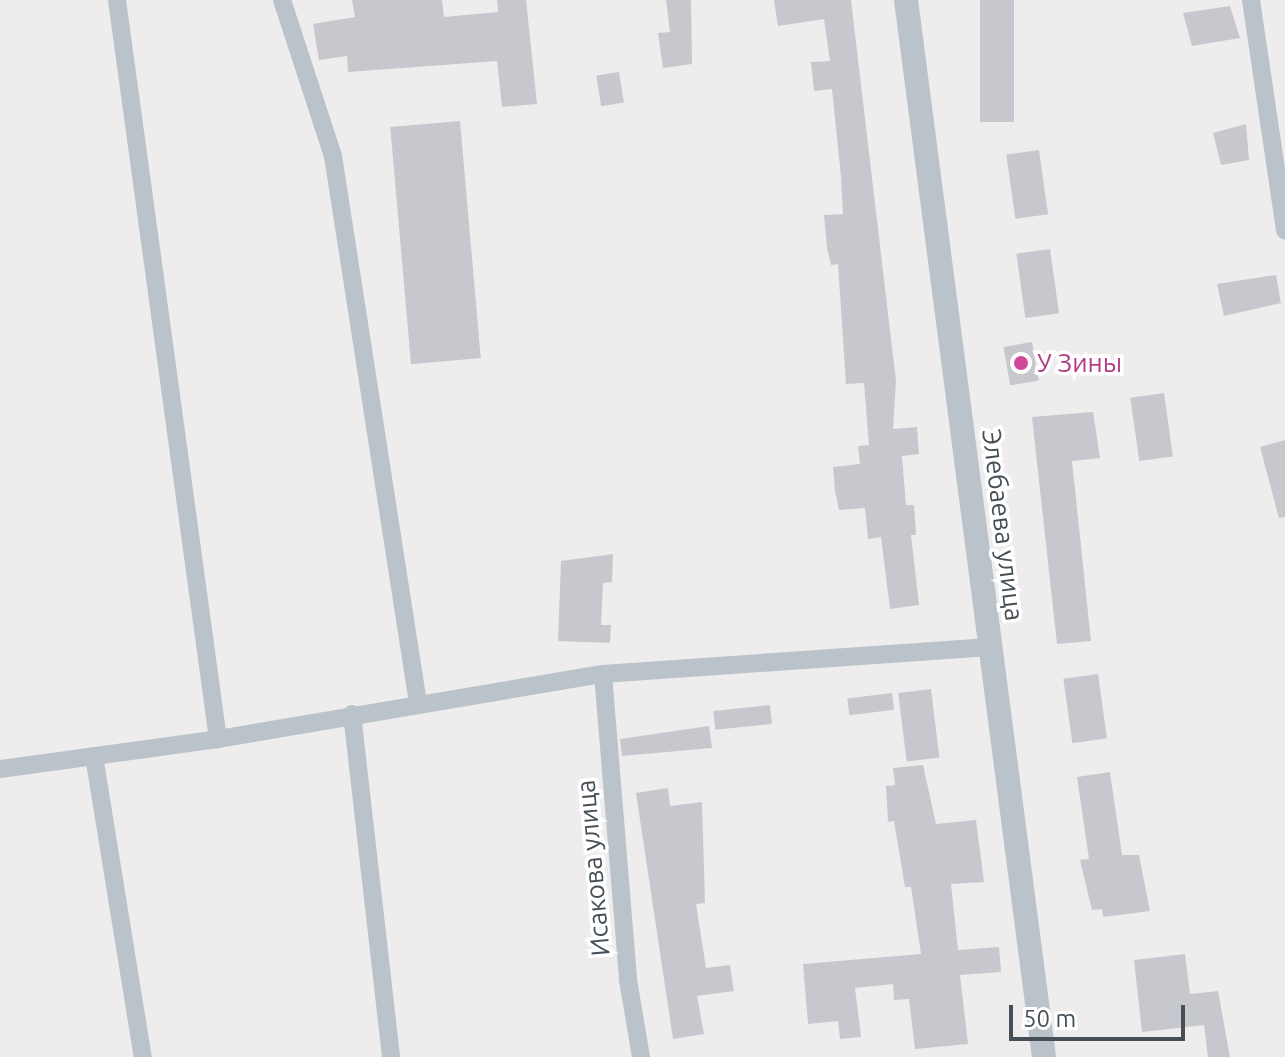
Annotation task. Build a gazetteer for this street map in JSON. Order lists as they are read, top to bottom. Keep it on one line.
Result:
{"streets":{"street":["Элебаева улица","Исакова улица"]},"places":["У Зины"],"scale_bar":"50 m"}
